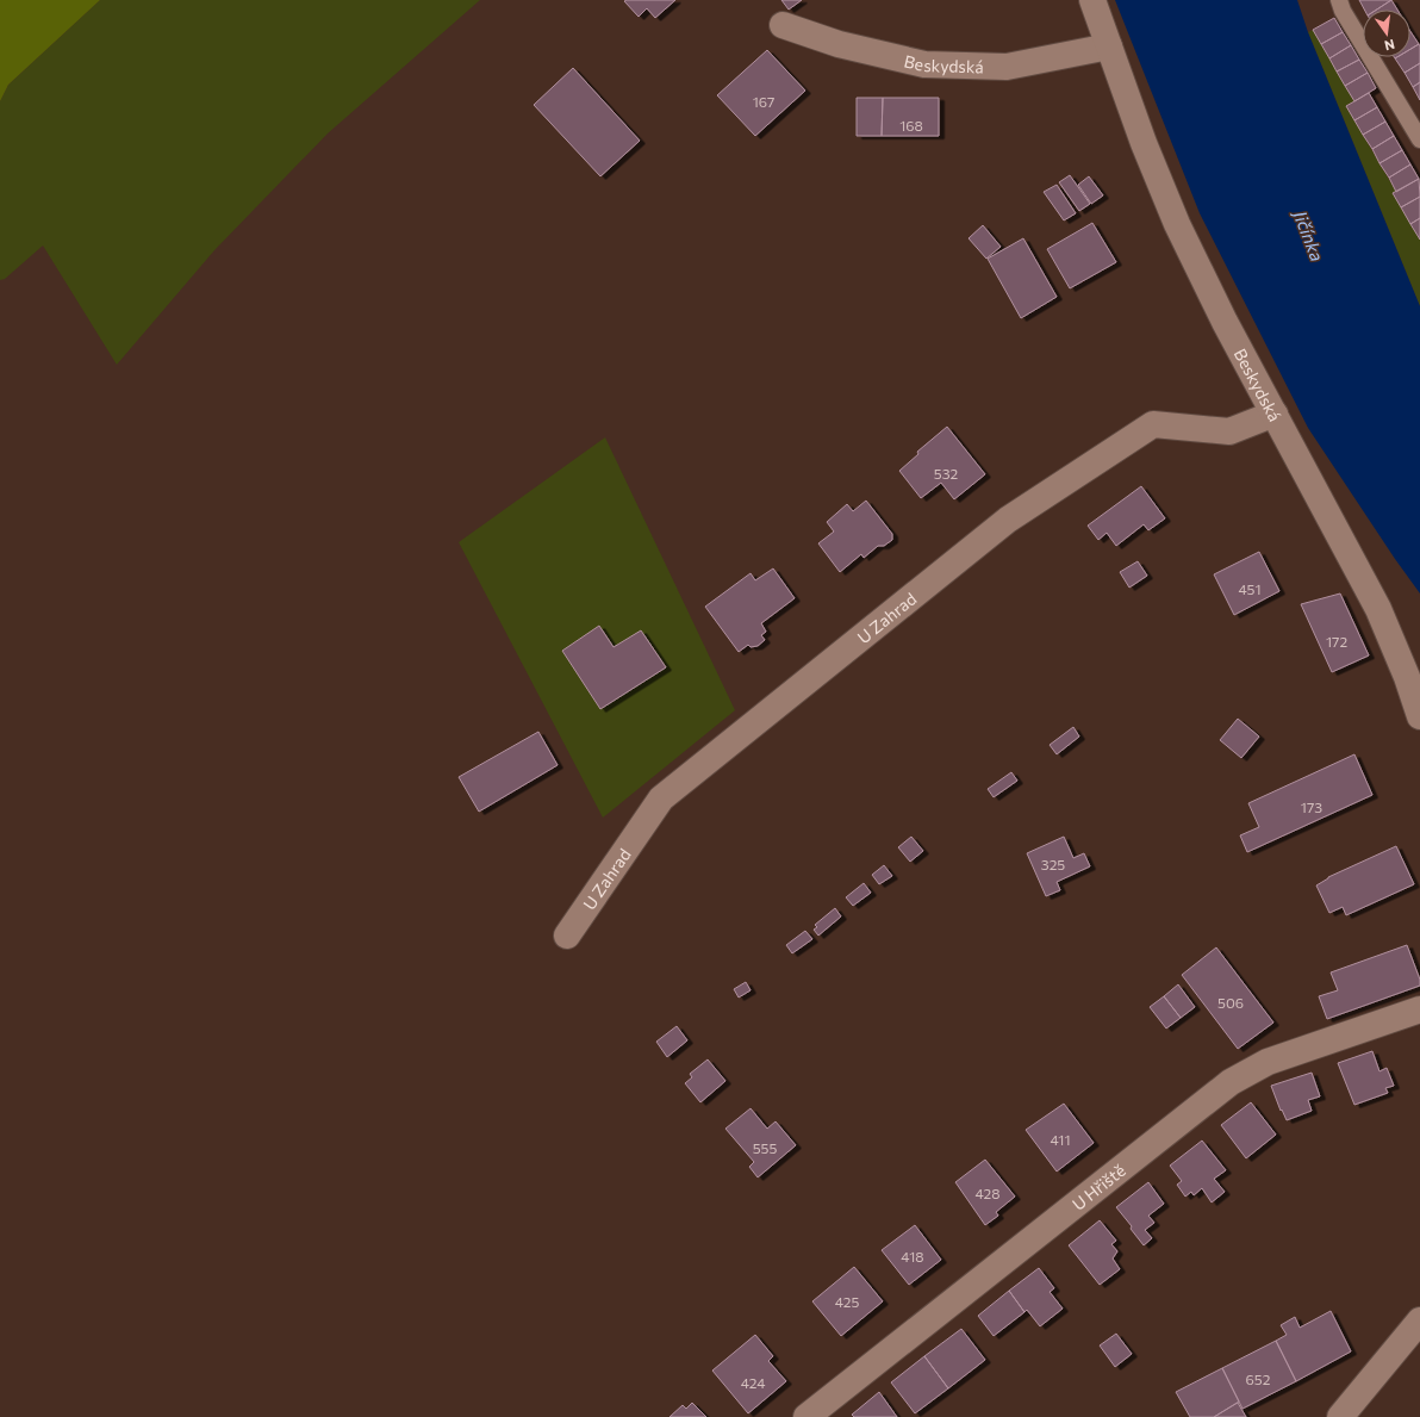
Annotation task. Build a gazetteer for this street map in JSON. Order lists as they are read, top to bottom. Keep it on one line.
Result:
{"streets":{"street":["Beskydská","U Zahrad","U Hřiště"]},"crossings":[["Beskydská","U Zahrad"]],"water":["Jičínka"],"house_numbers":["167","168","532","451","172","173","325","506","411","555","428","418","425","652","424"],"north":"bottom"}
